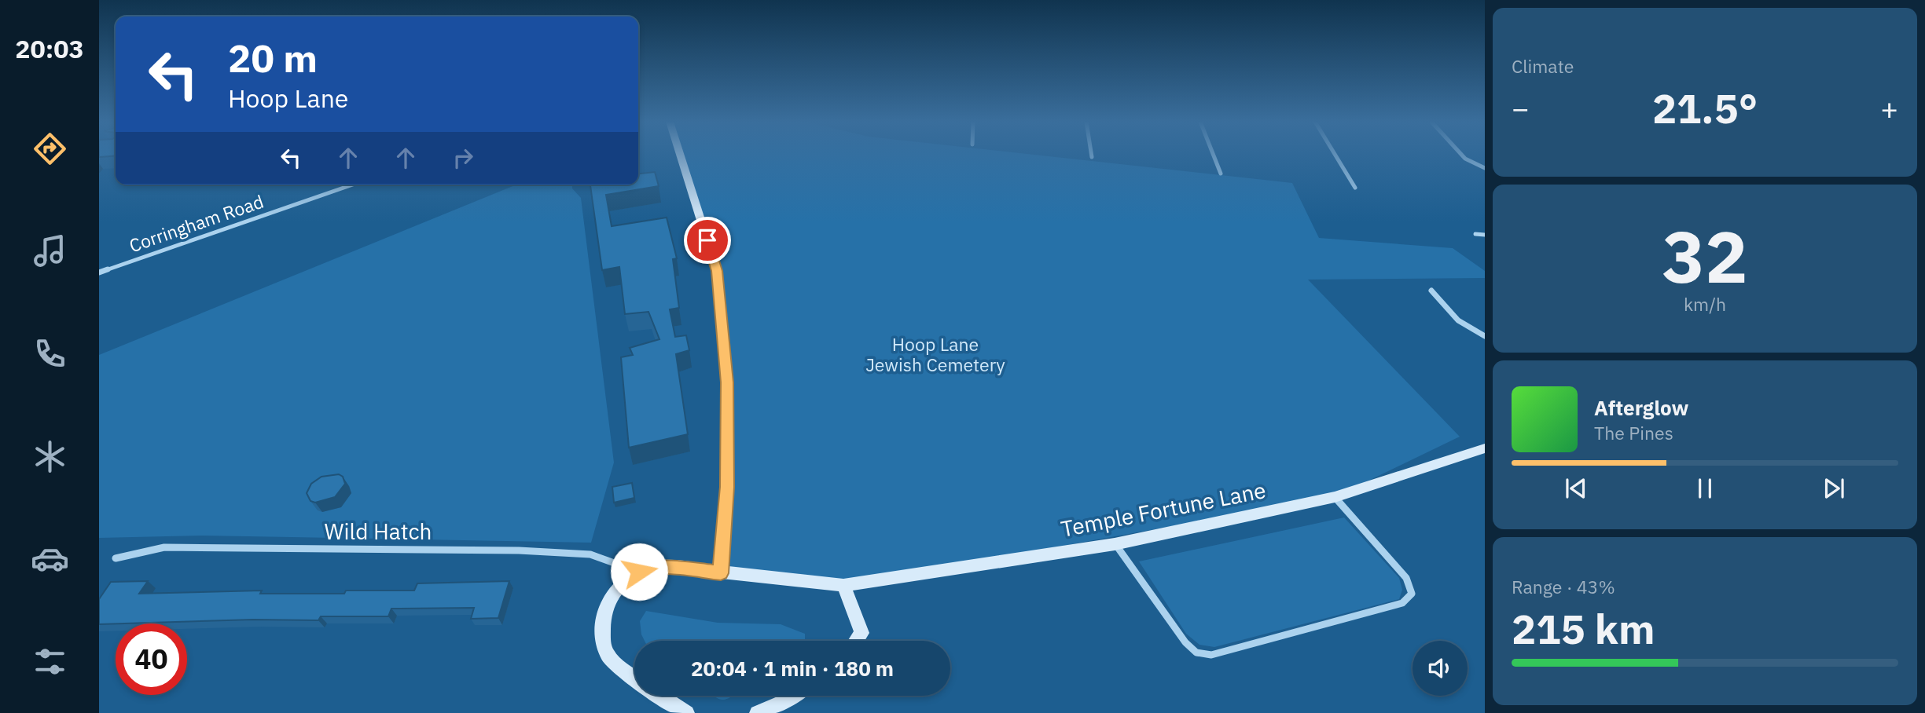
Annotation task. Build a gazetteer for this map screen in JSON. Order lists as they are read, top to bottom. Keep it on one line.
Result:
{"streets":{"street":["Corringham Road","Temple Fortune Lane","Wild Hatch"]},"crossings":[["Temple Fortune Lane","Wild Hatch"]],"parks":["Hoop Lane Jewish Cemetery"],"page":{"tabs":"20:03","tile":["Climate",["32","km/h"],["Range · 43%","215 km"]],"turn":["20 m","Hoop Lane"],"heat":["−","21.5°","+"],"song":["Afterglow","The Pines"],"limit":"40","trip":"20:04 · 1 min · 180 m"}}
